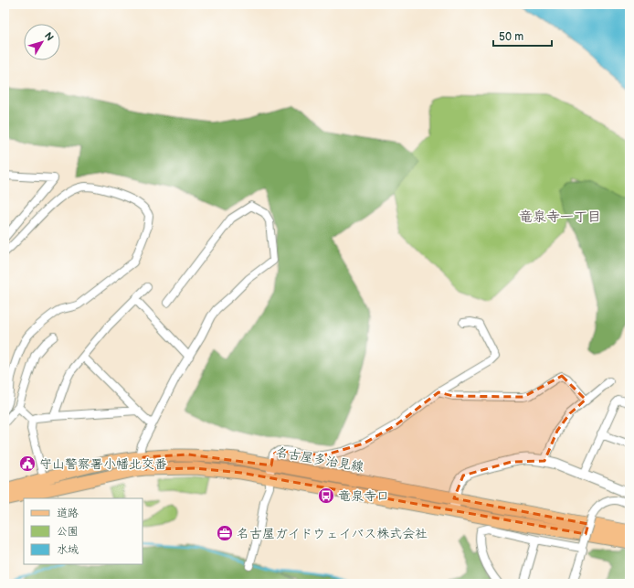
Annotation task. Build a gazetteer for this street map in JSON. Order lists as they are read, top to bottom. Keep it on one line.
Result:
{"streets":{"main road":["名古屋多治見線"]},"districts":["竜泉寺一丁目"],"places":{"public building":["守山警察署小幡北交番"],"bus stop":["竜泉寺口"],"office":["名古屋ガイドウェイバス株式会社"]},"legend":["道路","公園","水域"],"scale_bar":"50 m","north":"top right"}
